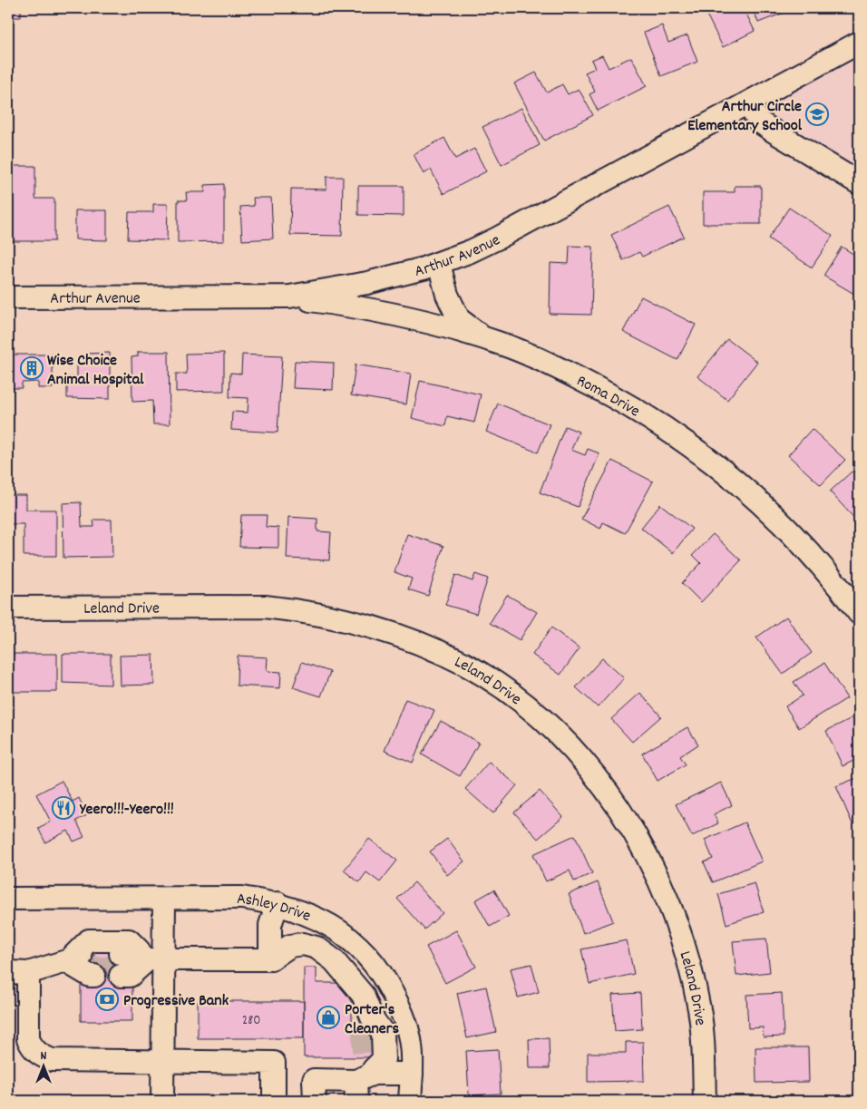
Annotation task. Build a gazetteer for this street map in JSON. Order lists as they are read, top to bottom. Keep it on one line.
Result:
{"streets":{"street":["Arthur Avenue","Roma Drive","Leland Drive","Ashley Drive"]},"crossings":[["Arthur Avenue","Roma Drive"]],"places":{"school or university":["Arthur Circle Elementary School"],"building":["Wise Choice Animal Hospital"],"restaurant":["Yeero!!!-Yeero!!!"],"bank":["Progressive Bank"],"shop":["Porter's Cleaners"]},"house_numbers":["280"],"north":"top"}
